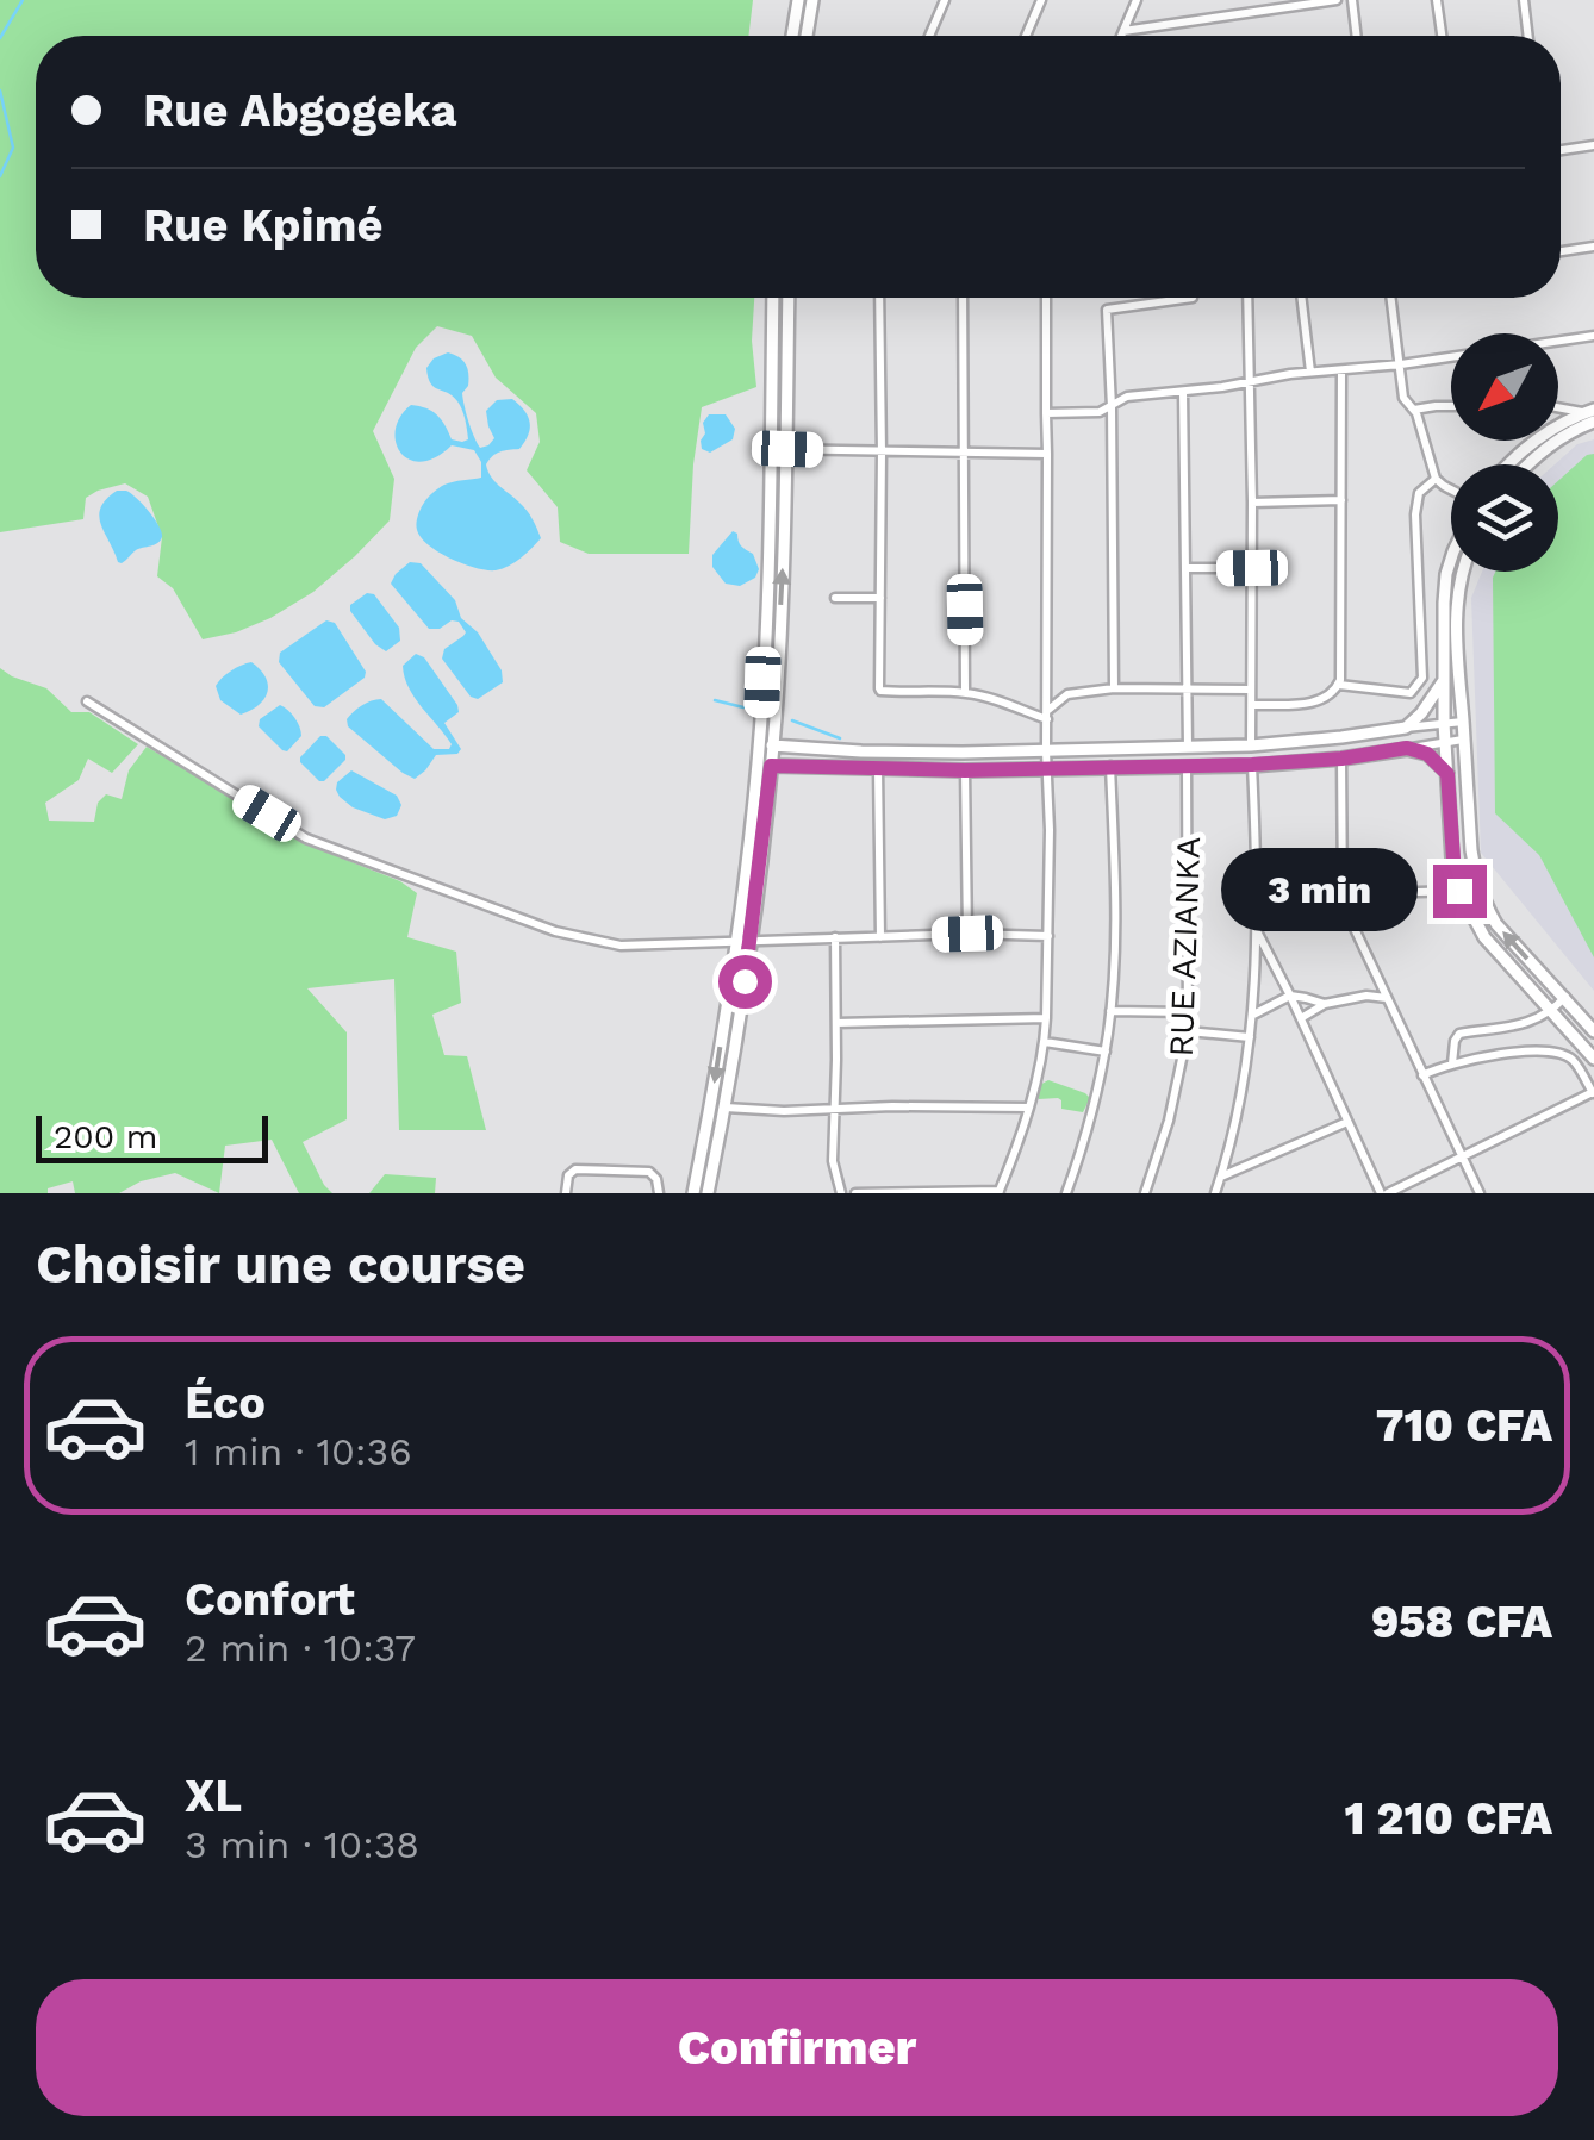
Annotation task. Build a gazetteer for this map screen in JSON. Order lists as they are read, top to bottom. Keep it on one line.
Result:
{"streets":{"street":["RUE AZIANKA"]},"scale_bar":"200 m","north":"bottom left","page":{"banner":["Rue Abgogeka","Rue Kpimé"],"bubble":"3 min","scale":"200 m","heading":"Choisir une course","list":[{"name":"Éco","note":"1 min · 10:36","value":"710 CFA"},{"name":"Confort","note":"2 min · 10:37","value":"958 CFA"},{"name":"XL","note":"3 min · 10:38","value":"1 210 CFA"}],"buttons":"Confirmer"}}
